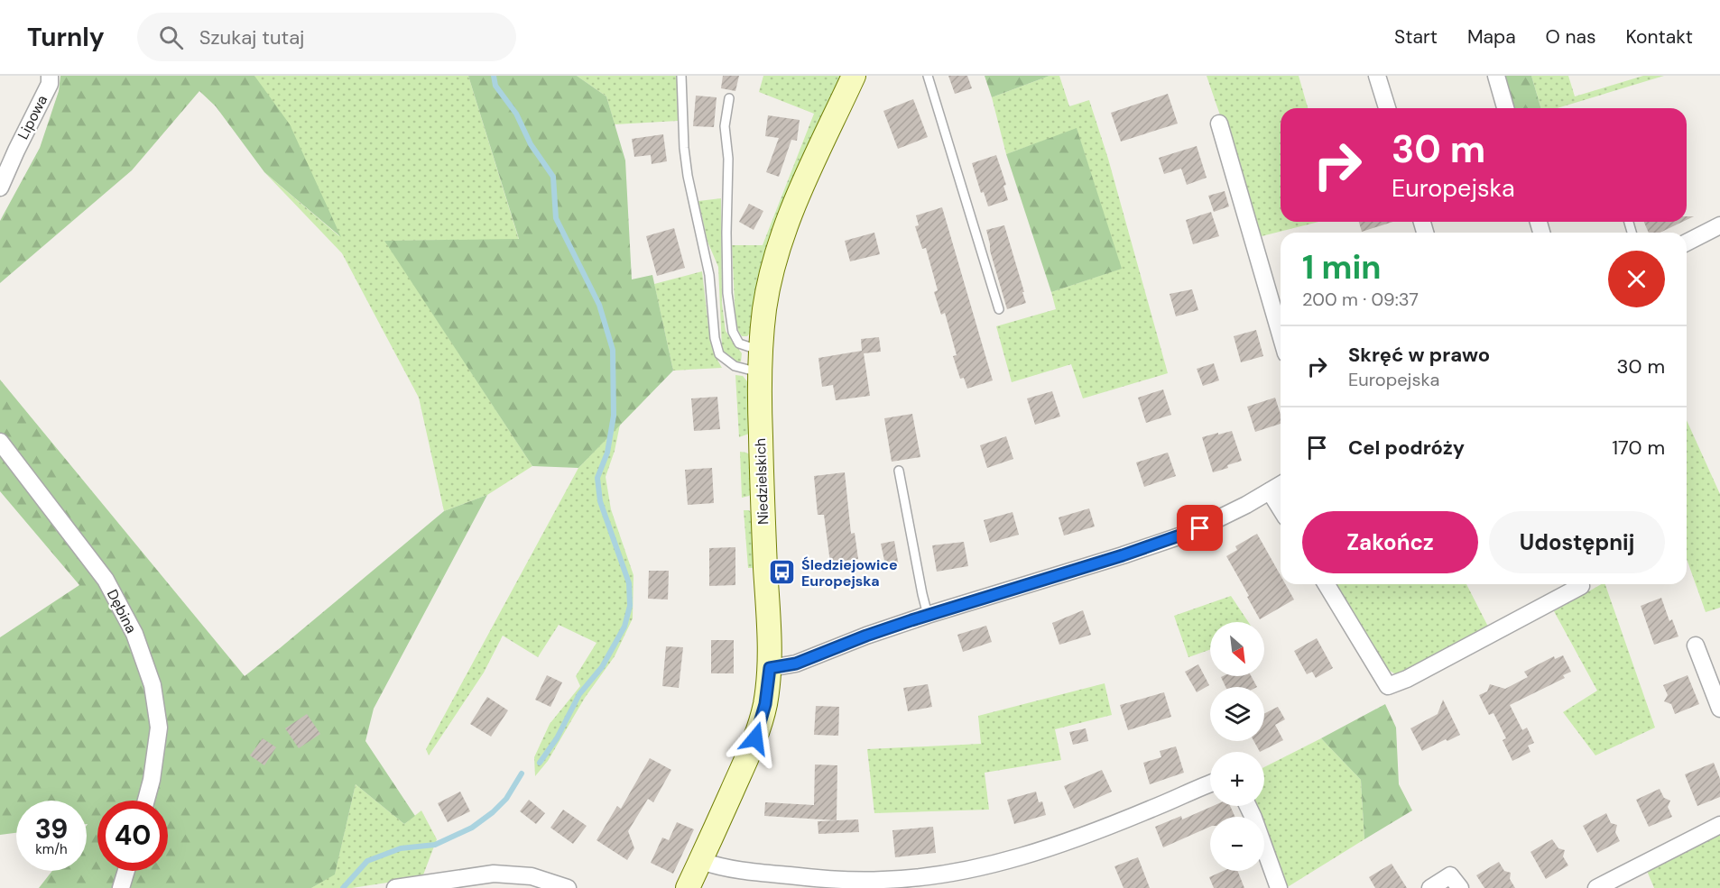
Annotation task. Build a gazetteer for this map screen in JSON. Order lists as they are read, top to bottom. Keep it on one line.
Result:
{"streets":{"street":["Lipowa","Niedzielskich","Dębina"]},"places":{"bus stop":["Śledziejowice Europejska"]},"north":"bottom right","page":{"header":"Turnly","search":"Szukaj tutaj","nav":["Start","Mapa","O nas","Kontakt"],"turn":["30 m","Europejska"],"heading":["1 min","200 m · 09:37"],"list":[{"name":"Skręć w prawo","note":"Europejska","value":"30 m"},{"name":"Cel podróży","value":"170 m"}],"buttons":["Zakończ","Udostępnij"],"map_buttons":["+","−"],"speed":"39 km/h","limit":"40"}}
